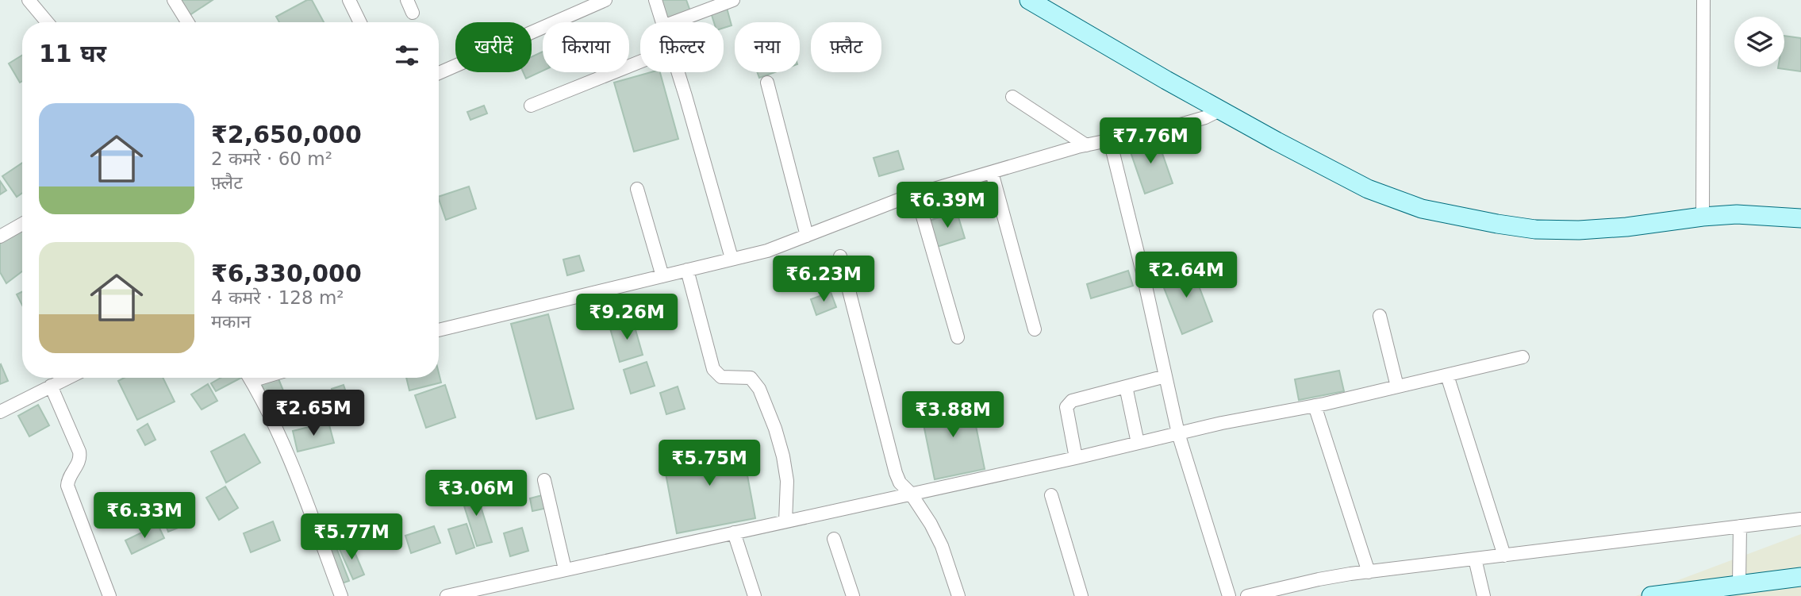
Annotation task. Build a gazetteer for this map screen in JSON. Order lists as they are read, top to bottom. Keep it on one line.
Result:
{"page":{"chip":["खरीदें","किराया","फ़िल्टर","नया","फ़्लैट"],"heading":"11 घर","list":[{"name":"₹2,650,000","note":"2 कमरे · 60 m² · फ़्लैट"},{"name":"₹6,330,000","note":"4 कमरे · 128 m² · मकान"}],"price":["₹7.76M","₹6.39M","₹2.64M","₹6.23M","₹9.26M","₹2.65M","₹3.88M","₹5.75M","₹3.06M","₹6.33M","₹5.77M"]}}
